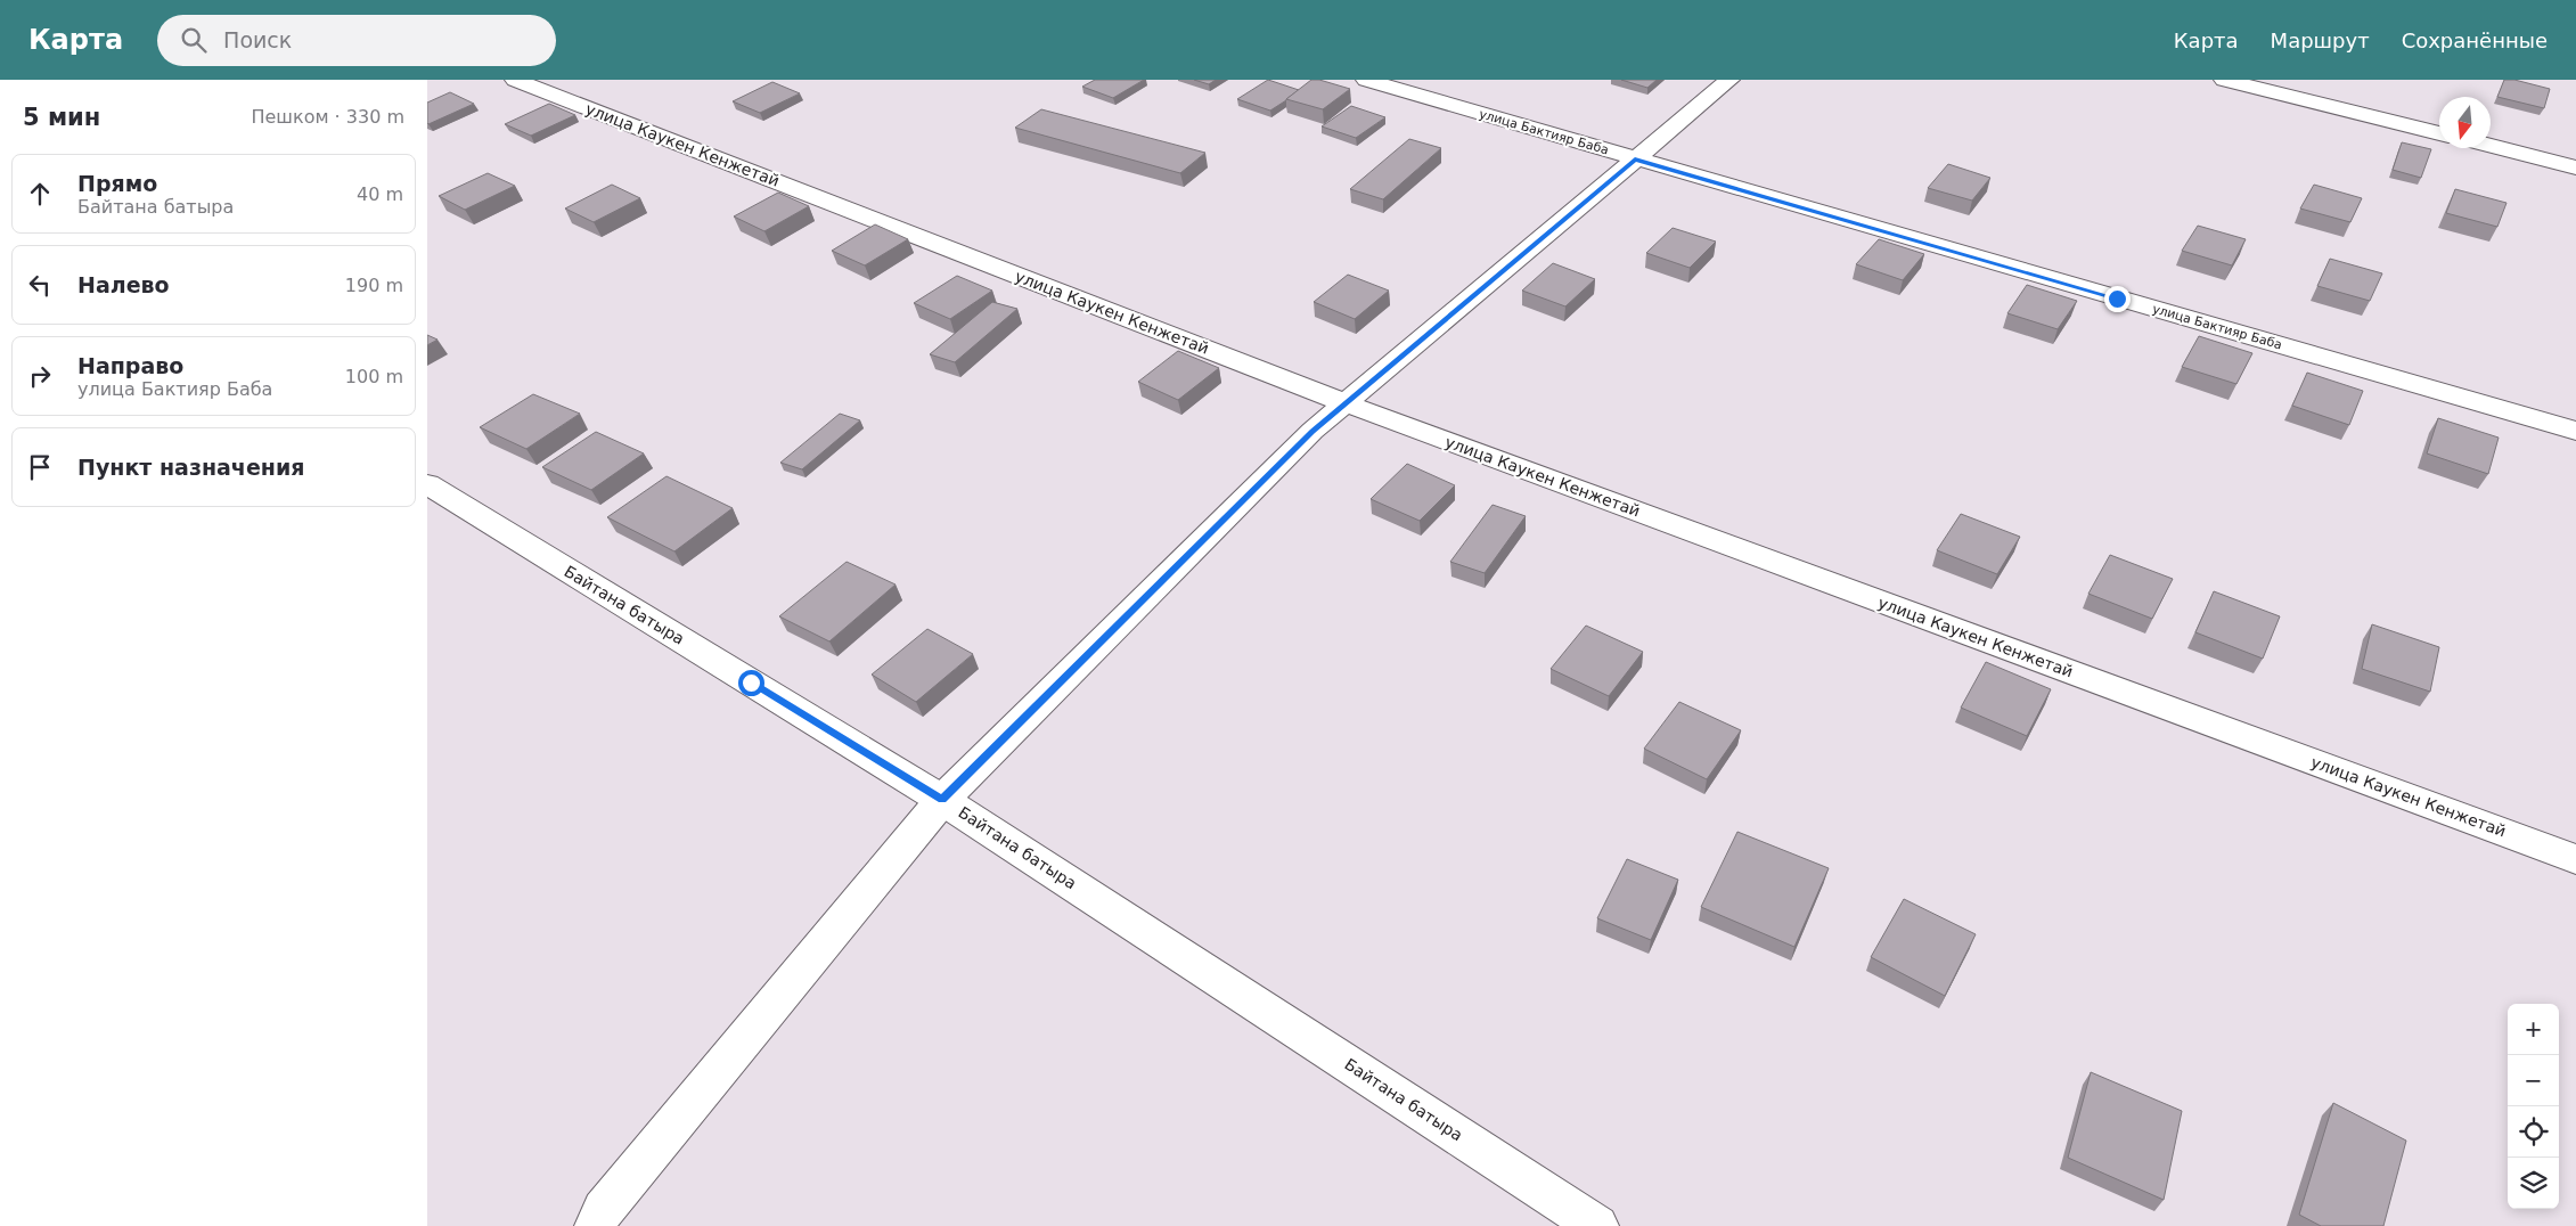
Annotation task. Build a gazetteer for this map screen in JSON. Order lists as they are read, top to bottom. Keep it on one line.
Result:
{"streets":{"street":["улица Бактияр Баба","улица Каукен Кенжетай","Байтана батыра"]},"north":"bottom","page":{"header":"Карта","search":"Поиск","nav":["Карта","Маршрут","Сохранённые"],"heading":["5 мин","Пешком · 330 m"],"list":[["Прямо","Байтана батыра","40 m"],["Налево","190 m"],["Направо","улица Бактияр Баба","100 m"],"Пункт назначения"],"map_buttons":["+","−"]}}
